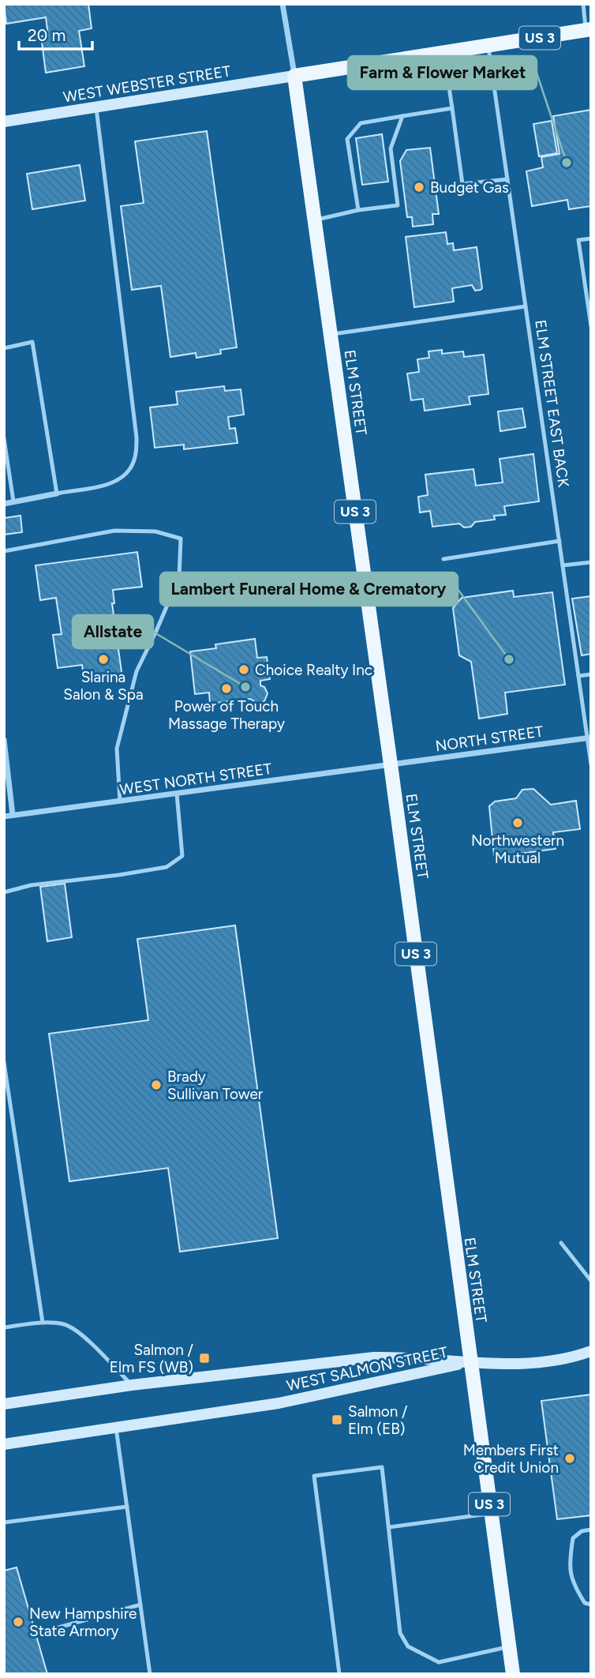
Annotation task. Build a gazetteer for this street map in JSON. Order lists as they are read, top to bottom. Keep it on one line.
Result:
{"streets":{"main road":["US 3","WEST WEBSTER STREET","ELM STREET","WEST SALMON STREET"],"street":["NORTH STREET","WEST NORTH STREET"],"lane":["ELM STREET EAST BACK"]},"crossings":[["US 3","WEST WEBSTER STREET"],["US 3","ELM STREET"],["US 3","ELM STREET EAST BACK"],["WEST WEBSTER STREET","ELM STREET"],["ELM STREET","NORTH STREET"],["ELM STREET","WEST NORTH STREET"],["ELM STREET","WEST SALMON STREET"],["ELM STREET EAST BACK","NORTH STREET"],["NORTH STREET","WEST NORTH STREET"]],"places":{"other":["Farm & Flower Market","Budget Gas","Slarina Salon & Spa","Lambert Funeral Home & Crematory","Choice Realty Inc","Allstate","Power of Touch Massage Therapy","Northwestern Mutual","Brady Sullivan Tower","Members First Credit Union","New Hampshire State Armory"],"transit":["Salmon / Elm FS (WB)","Salmon / Elm (EB)"]},"scale_bar":"20 m"}
